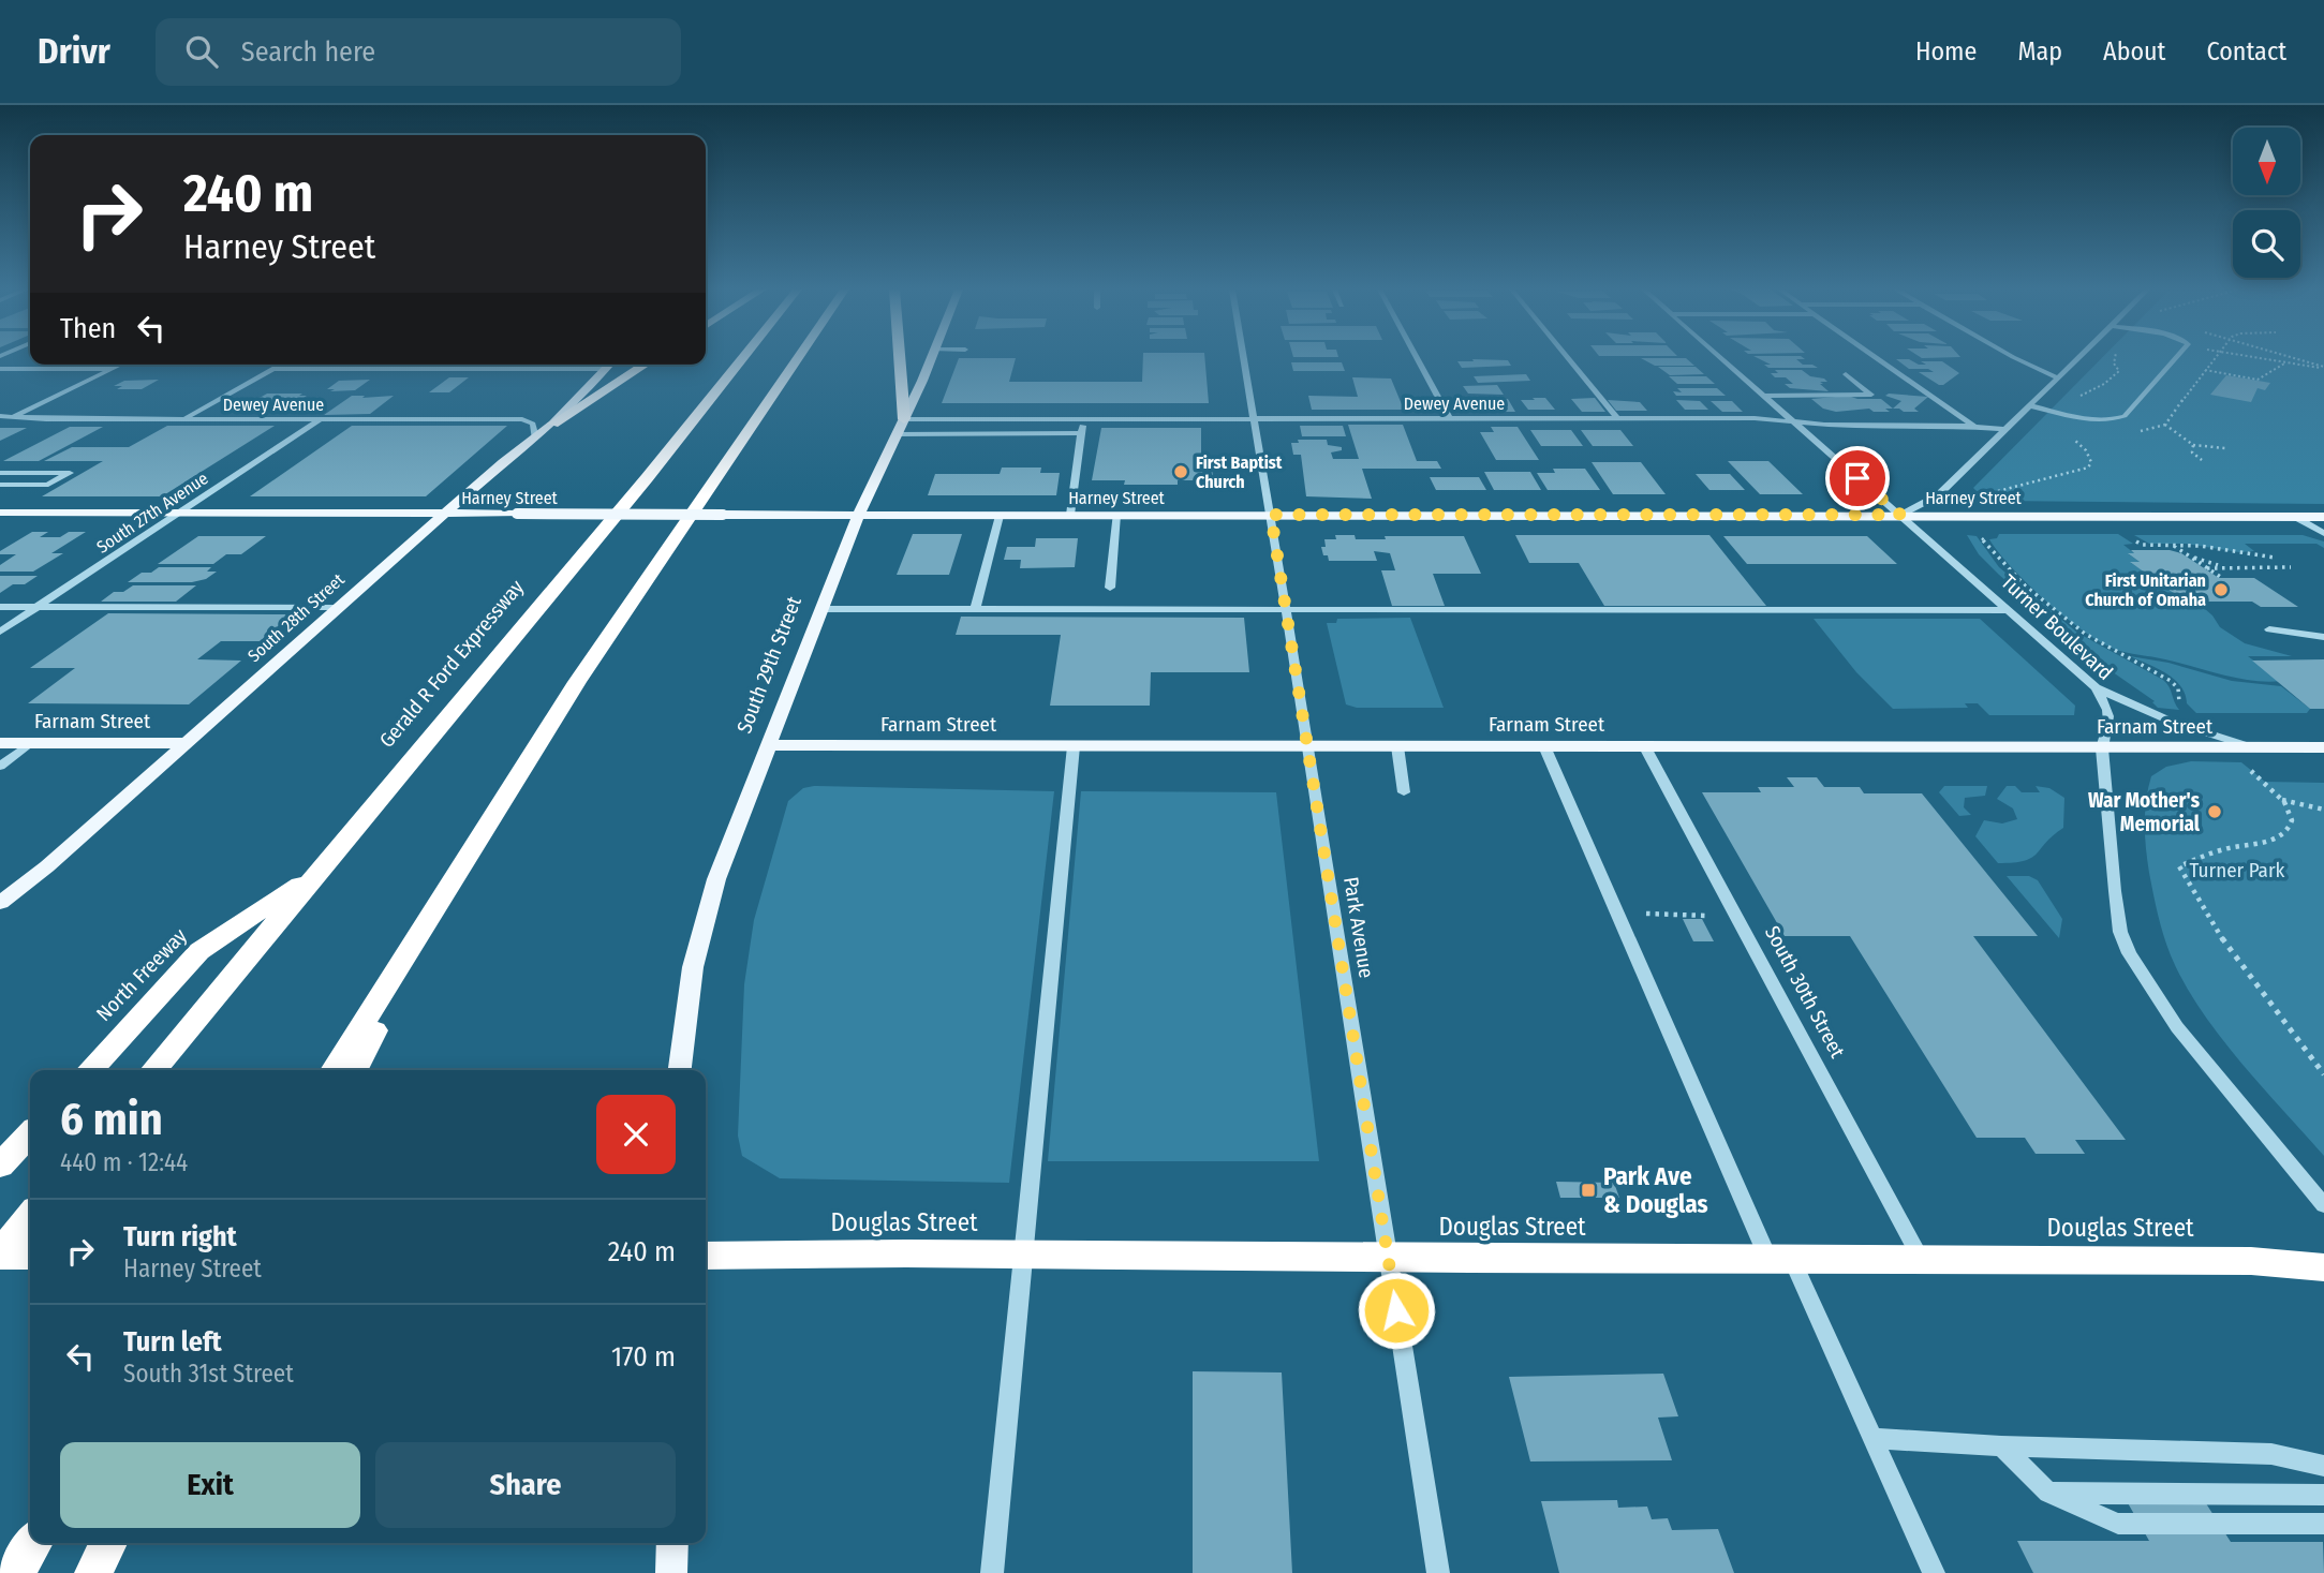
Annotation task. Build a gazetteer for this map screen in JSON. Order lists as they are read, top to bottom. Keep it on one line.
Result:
{"streets":{"highway":["Gerald R Ford Expressway","North Freeway","Douglas Street"],"main road":["Harney Street","South 28th Street","South 29th Street","Farnam Street"],"street":["Dewey Avenue","South 27th Avenue","Turner Boulevard","Park Avenue","South 30th Street"]},"crossings":[["Dewey Avenue","South 27th Avenue"],["Dewey Avenue","South 28th Street"],["Dewey Avenue","Turner Boulevard"],["Dewey Avenue","South 29th Street"],["Dewey Avenue","Park Avenue"],["Harney Street","South 27th Avenue"],["Harney Street","South 28th Street"],["Harney Street","Turner Boulevard"],["Harney Street","South 29th Street"],["Harney Street","Park Avenue"],["South 28th Street","Farnam Street"],["Turner Boulevard","Farnam Street"],["Gerald R Ford Expressway","North Freeway"],["South 29th Street","Farnam Street"],["Farnam Street","Park Avenue"],["Farnam Street","South 30th Street"],["Park Avenue","Douglas Street"],["South 30th Street","Douglas Street"]],"parks":["Turner Park"],"places":{"other":["First Baptist Church","First Unitarian Church of Omaha","War Mother's Memorial"],"transit":["Park Ave & Douglas"]},"north":"bottom","page":{"header":"Drivr","search":"Search here","nav":["Home","Map","About","Contact"],"turn":["240 m","Harney Street"],"then":"Then","heading":["6 min","440 m · 12:44"],"list":[{"name":"Turn right","note":"Harney Street","value":"240 m"},{"name":"Turn left","note":"South 31st Street","value":"170 m"}],"buttons":["Exit","Share"]}}
